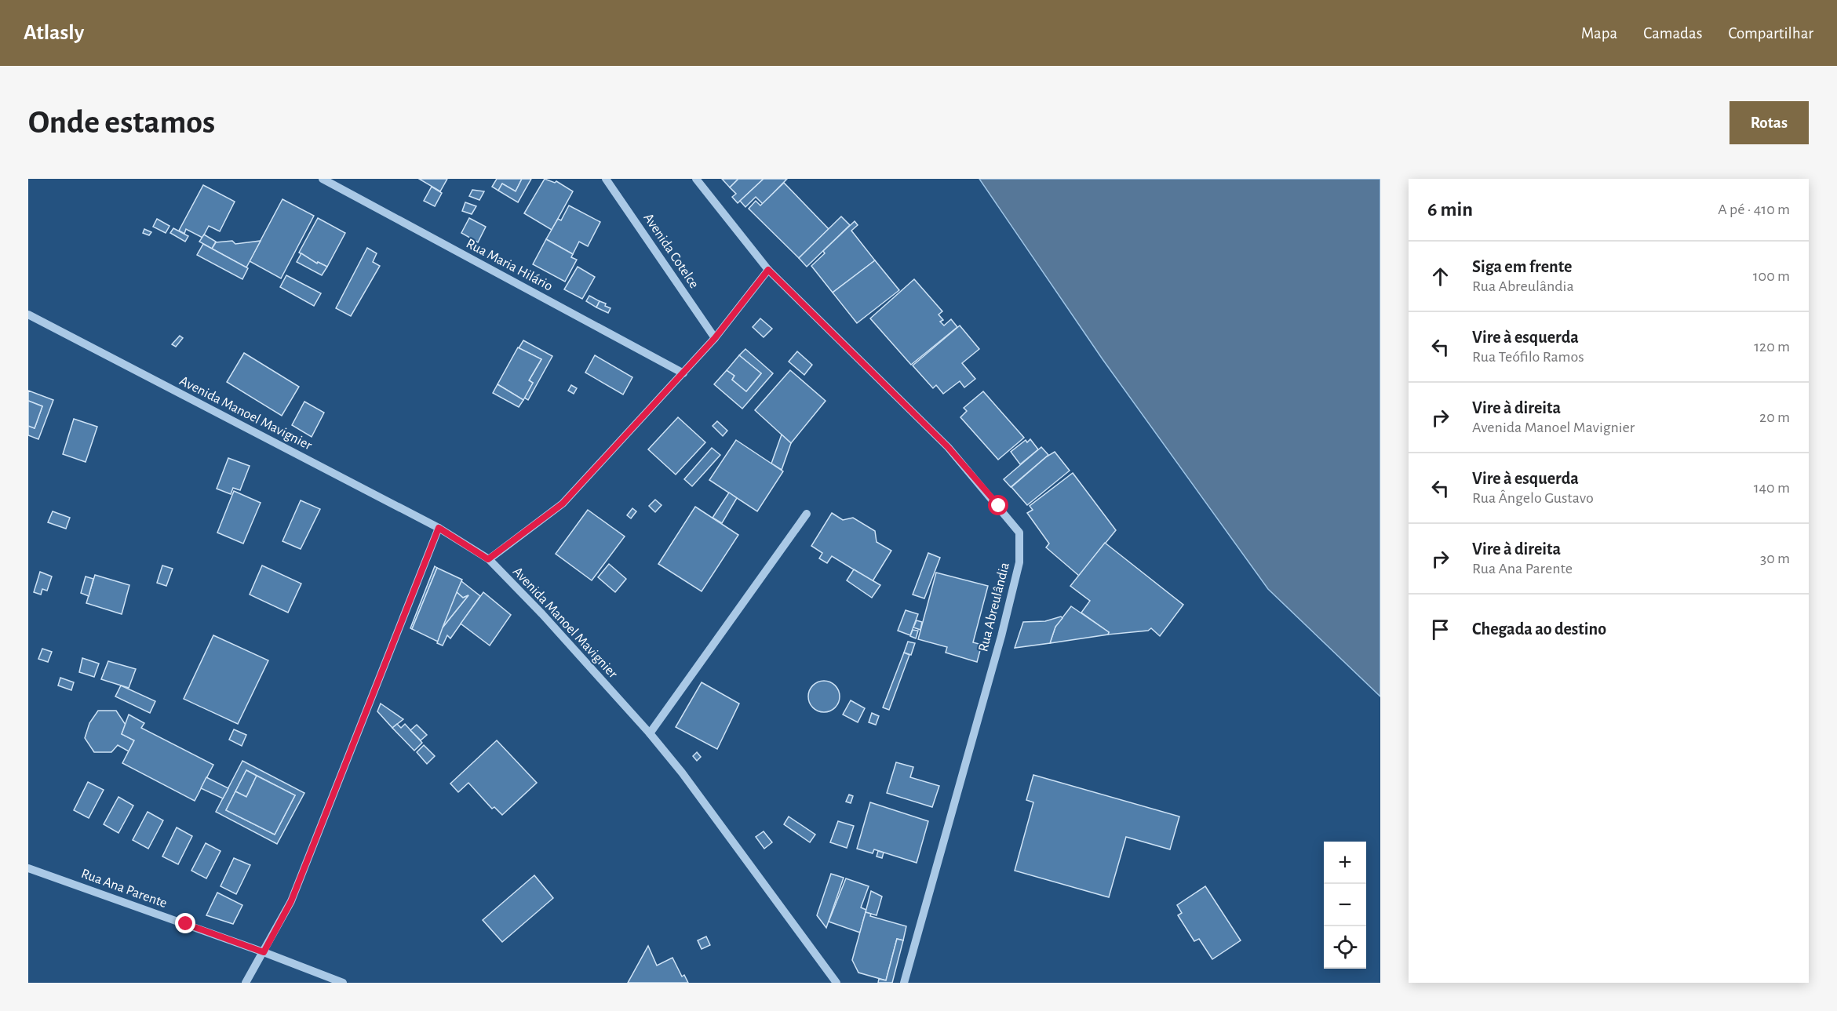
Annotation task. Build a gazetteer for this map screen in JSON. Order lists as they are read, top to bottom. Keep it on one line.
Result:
{"streets":{"street":["Avenida Cotelce","Rua Maria Hilário","Avenida Manoel Mavignier","Rua Abreulândia","Rua Ana Parente"]},"page":{"header":"Atlasly","nav":["Mapa","Camadas","Compartilhar"],"buttons":"Rotas","title":"Onde estamos","heading":["6 min","A pé · 410 m"],"list":[["Siga em frente","Rua Abreulândia","100 m"],["Vire à esquerda","Rua Teófilo Ramos","120 m"],["Vire à direita","Avenida Manoel Mavignier","20 m"],["Vire à esquerda","Rua Ângelo Gustavo","140 m"],["Vire à direita","Rua Ana Parente","30 m"],"Chegada ao destino"],"map_buttons":["+","−"]}}
